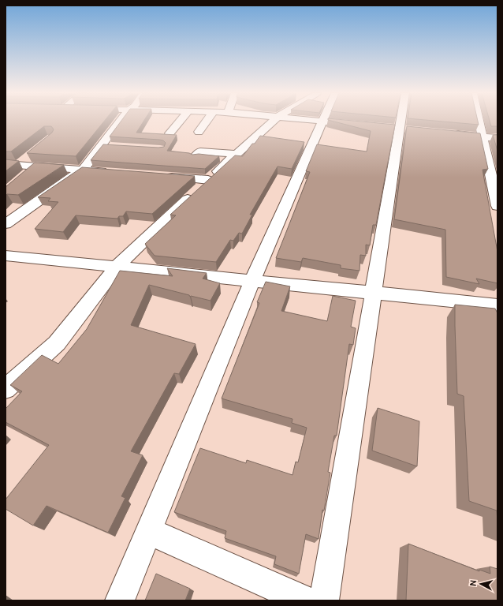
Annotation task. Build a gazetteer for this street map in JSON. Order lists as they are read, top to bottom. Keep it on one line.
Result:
{"north":"left"}
